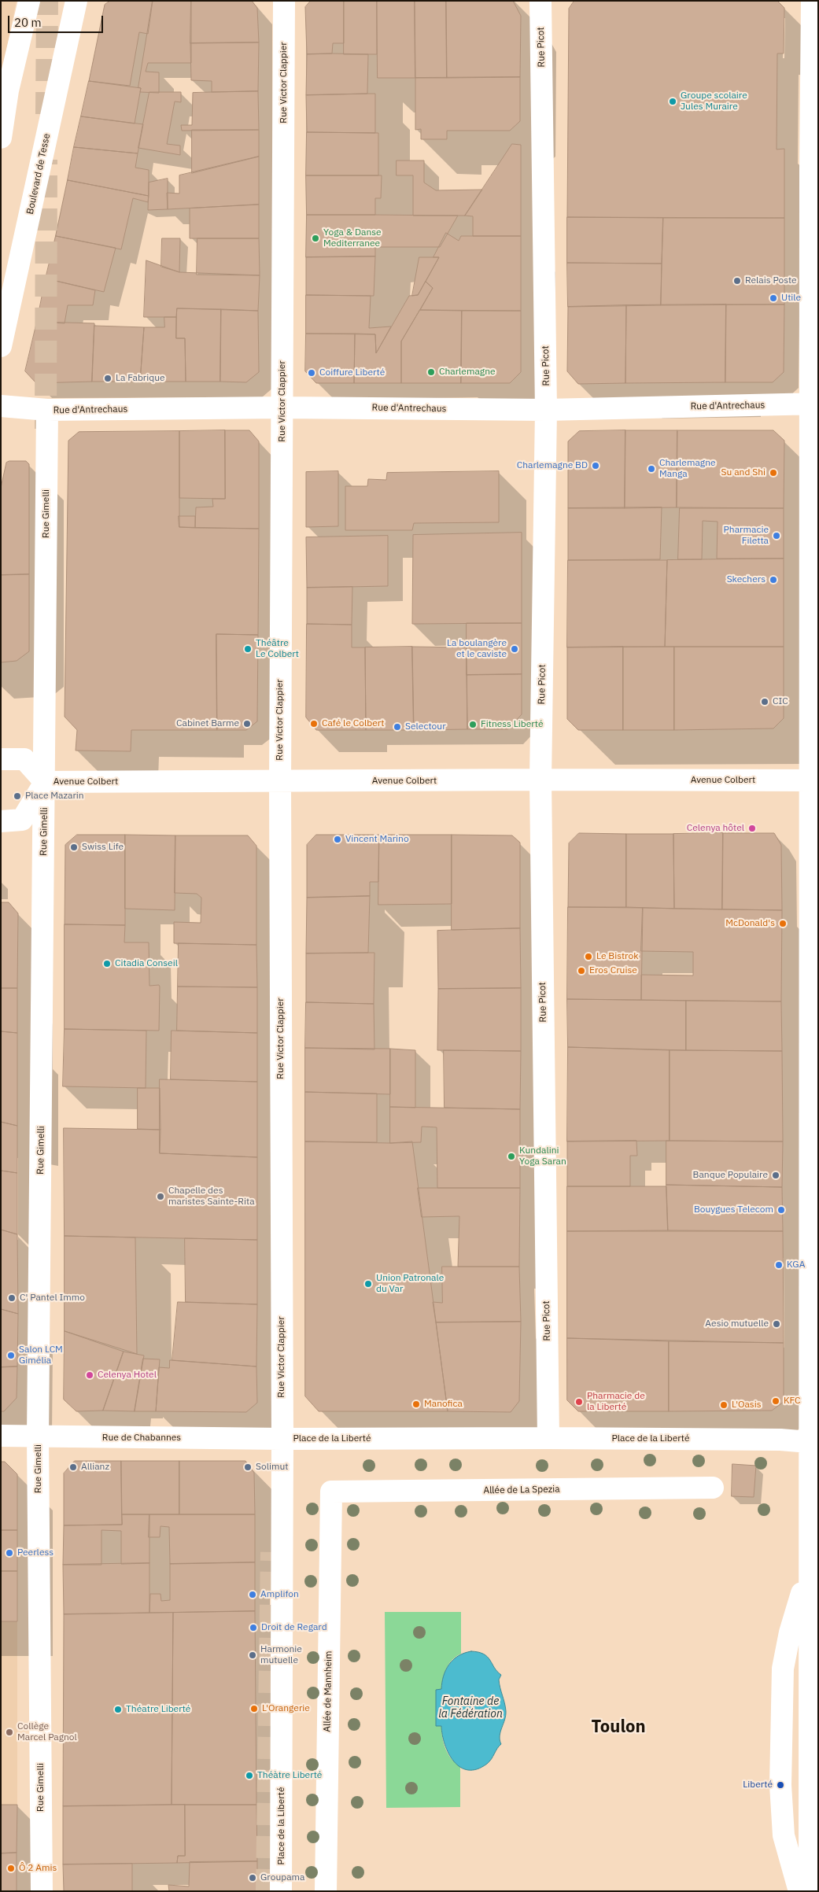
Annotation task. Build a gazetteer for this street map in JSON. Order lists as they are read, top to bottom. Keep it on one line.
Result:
{"streets":{"street":["Rue Picot","Rue Victor Clappier","Boulevard de Tesse","Rue d'Antrechaus","Rue Gimelli","Avenue Colbert","Rue de Chabannes","Place de la Liberté","Allée de La Spezia","Allée de Mannheim"]},"crossings":[["Rue Picot","Rue d'Antrechaus"],["Rue Picot","Avenue Colbert"],["Rue Picot","Place de la Liberté"],["Rue Victor Clappier","Rue d'Antrechaus"],["Rue Victor Clappier","Avenue Colbert"],["Rue Victor Clappier","Rue de Chabannes"],["Rue Victor Clappier","Place de la Liberté"],["Rue d'Antrechaus","Rue Gimelli"],["Rue Gimelli","Avenue Colbert"],["Rue Gimelli","Rue de Chabannes"],["Rue de Chabannes","Place de la Liberté"],["Allée de La Spezia","Allée de Mannheim"]],"districts":["Toulon"],"water":["Fontaine de la Fédération"],"places":["Groupe scolaire Jules Muraire","Yoga & Danse Mediterranee","Relais Poste","Utile","Charlemagne","Coiffure Liberté","La Fabrique","Charlemagne BD","Charlemagne Manga","Su and Shi","Pharmacie Filetta","Skechers","Théâtre Le Colbert","La boulangère et le caviste","CIC","Cabinet Barme","Café le Colbert","Fitness Liberté","Selectour","Place Mazarin","Celenya hôtel","Vincent Marino","Swiss Life","McDonald's","Le Bistrok","Citadia Conseil","Eros Cruise","Kundalini Yoga Saran","Banque Populaire","Chapelle des maristes Sainte-Rita","Bouygues Telecom","KGA","Union Patronale du Var","C' Pantel Immo","Aesio mutuelle","Salon LCM Gimélia","Celenya Hotel","KFC","Pharmacie de la Liberté","Manofica","L'Oasis","Allianz","Solimut","Peerless","Amplifon","Droit de Regard","Harmonie mutuelle","L'Orangerie","Théatre Liberté","Collège Marcel Pagnol","Théàtre Liberté","Liberté","Ô 2 Amis","Groupama"],"scale_bar":"20 m"}
